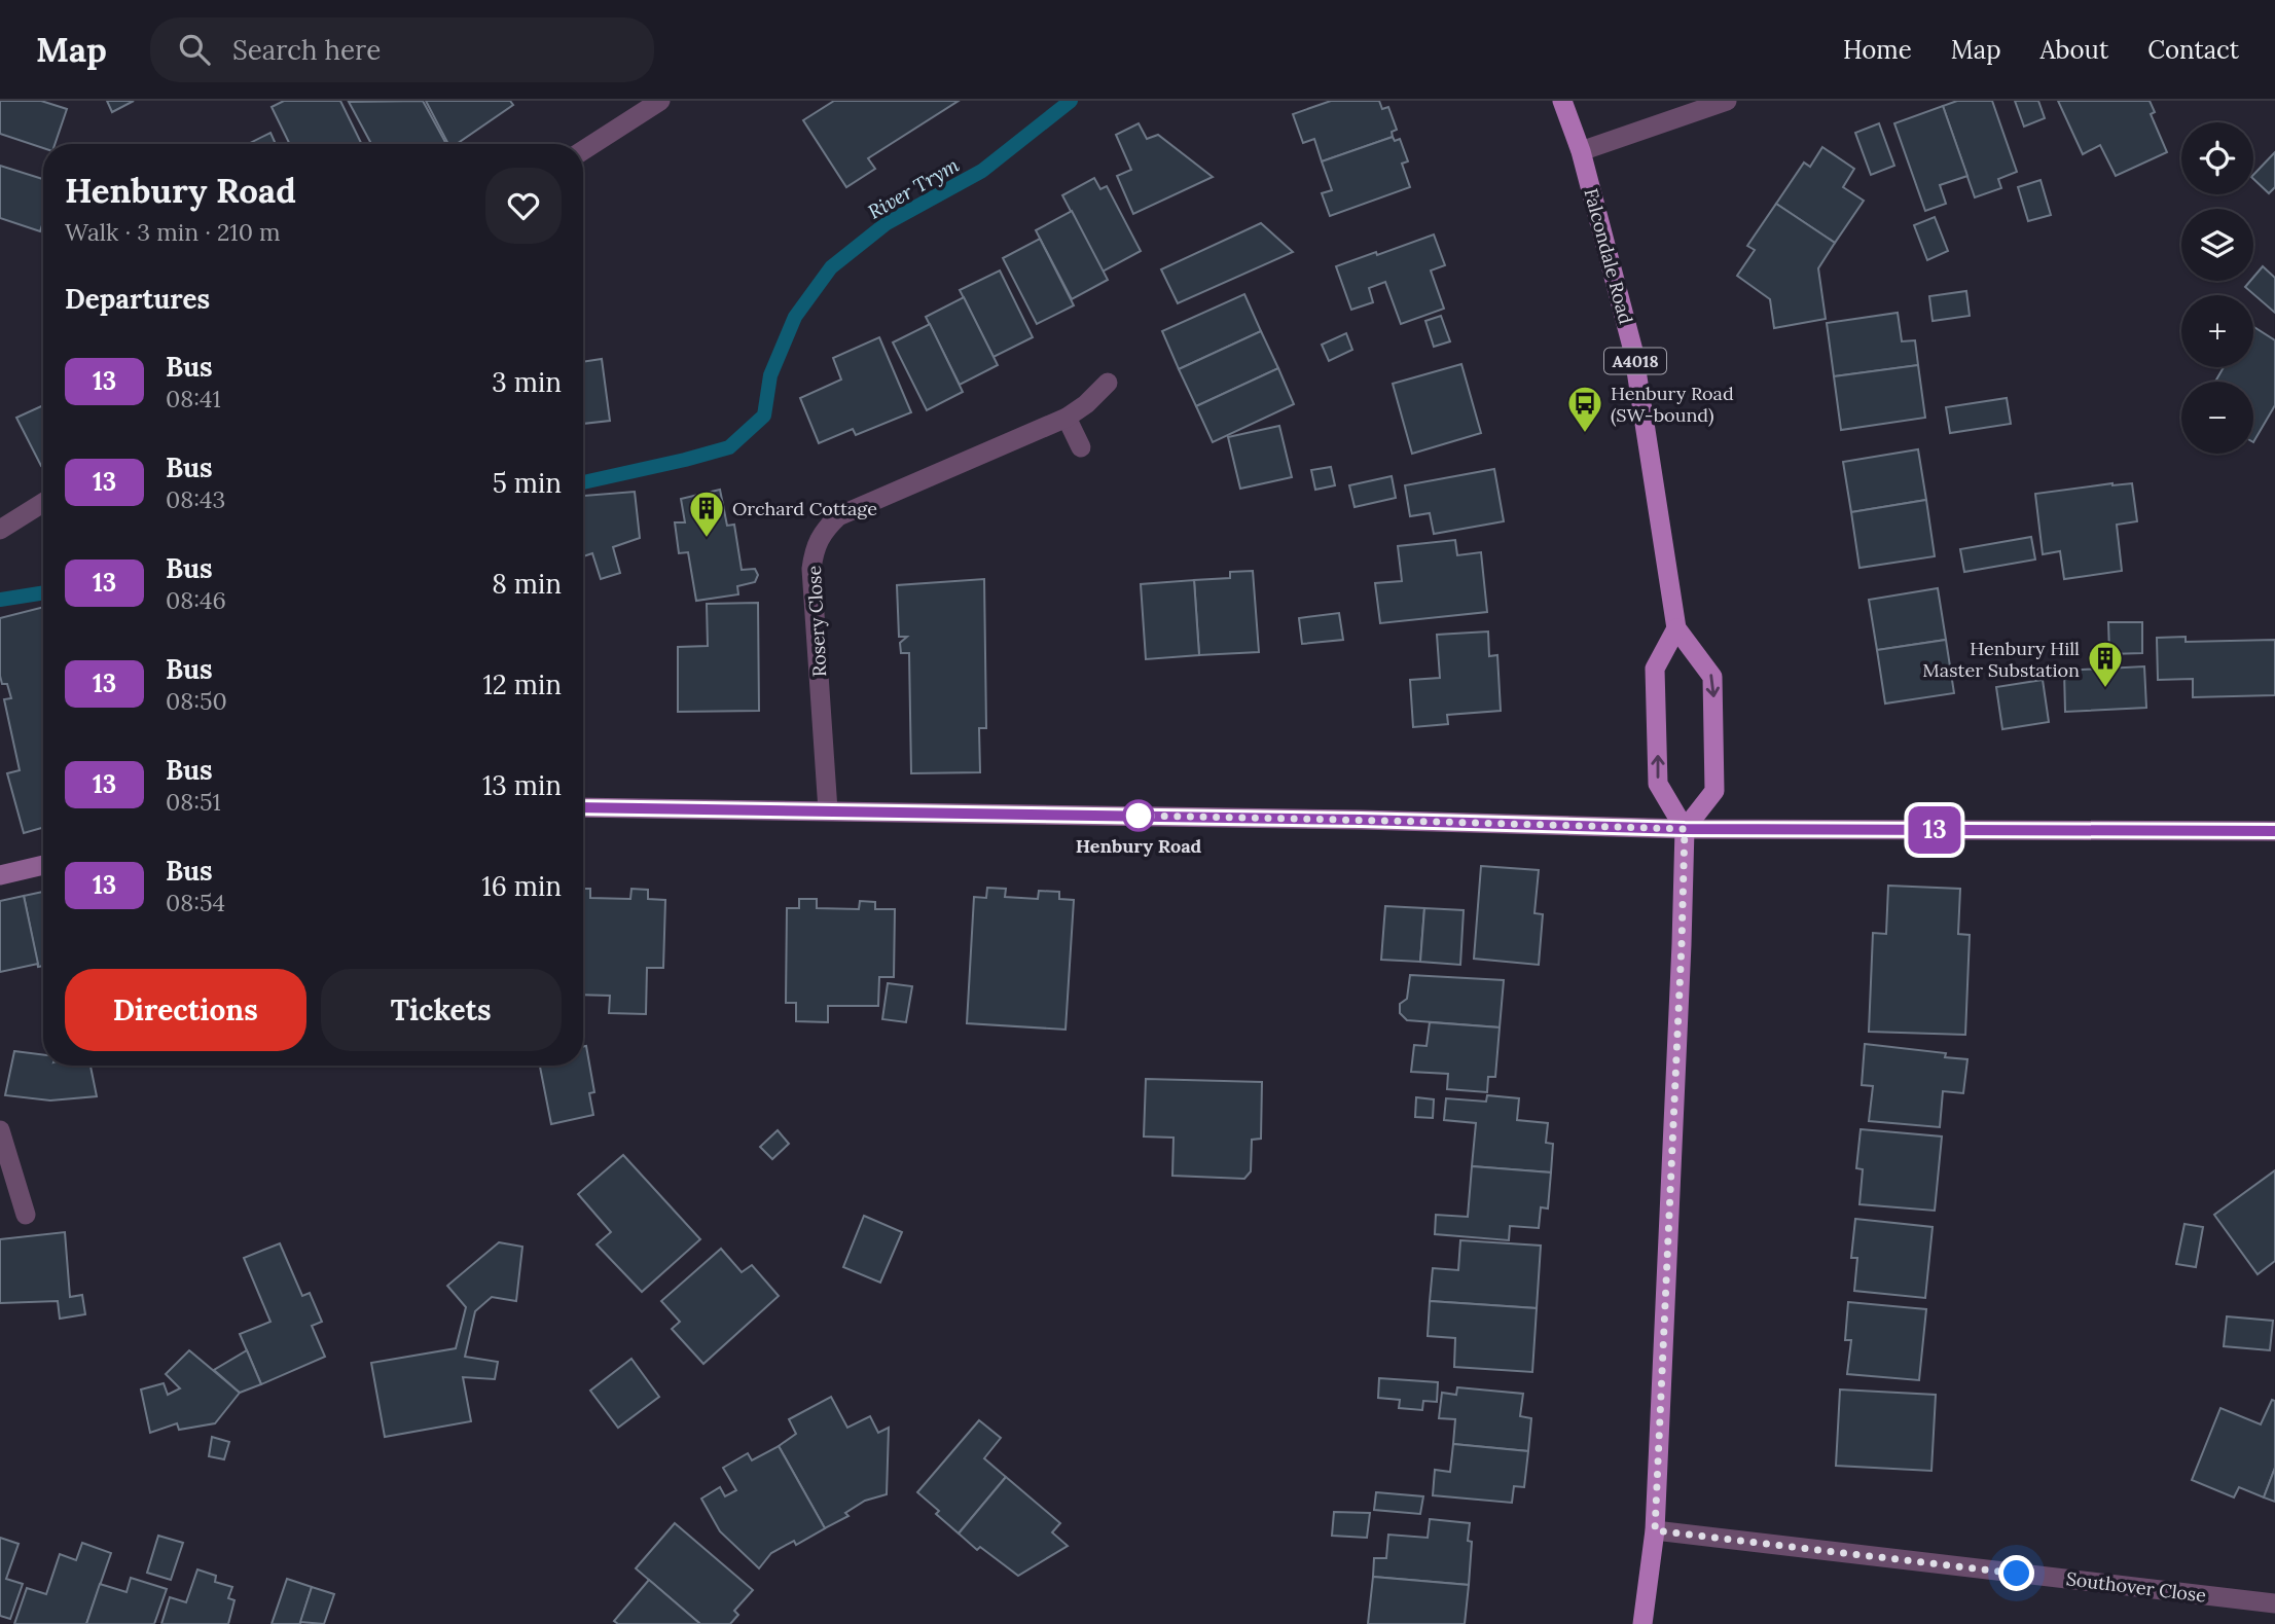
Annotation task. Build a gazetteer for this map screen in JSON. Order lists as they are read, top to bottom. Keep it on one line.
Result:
{"streets":{"main road":["Falcondale Road","A4018"],"street":["Rosery Close","Southover Close"]},"water":["River Trym"],"places":{"bus stop":["Henbury Road (SW-bound)"],"building":["Orchard Cottage","Henbury Hill Master Substation"],"other":["Henbury Road"]},"lines":["bus line 13"],"page":{"header":"Map","search":"Search here","nav":["Home","Map","About","Contact"],"on_map":"13","map_buttons":["+","−"],"heading":[["Henbury Road","Walk · 3 min · 210 m"],"Departures"],"list":[{"mark":"13","name":"Bus","note":"08:41","value":"3 min"},{"mark":"13","name":"Bus","note":"08:43","value":"5 min"},{"mark":"13","name":"Bus","note":"08:46","value":"8 min"},{"mark":"13","name":"Bus","note":"08:50","value":"12 min"},{"mark":"13","name":"Bus","note":"08:51","value":"13 min"},{"mark":"13","name":"Bus","note":"08:54","value":"16 min"}],"buttons":["Directions","Tickets"]}}
